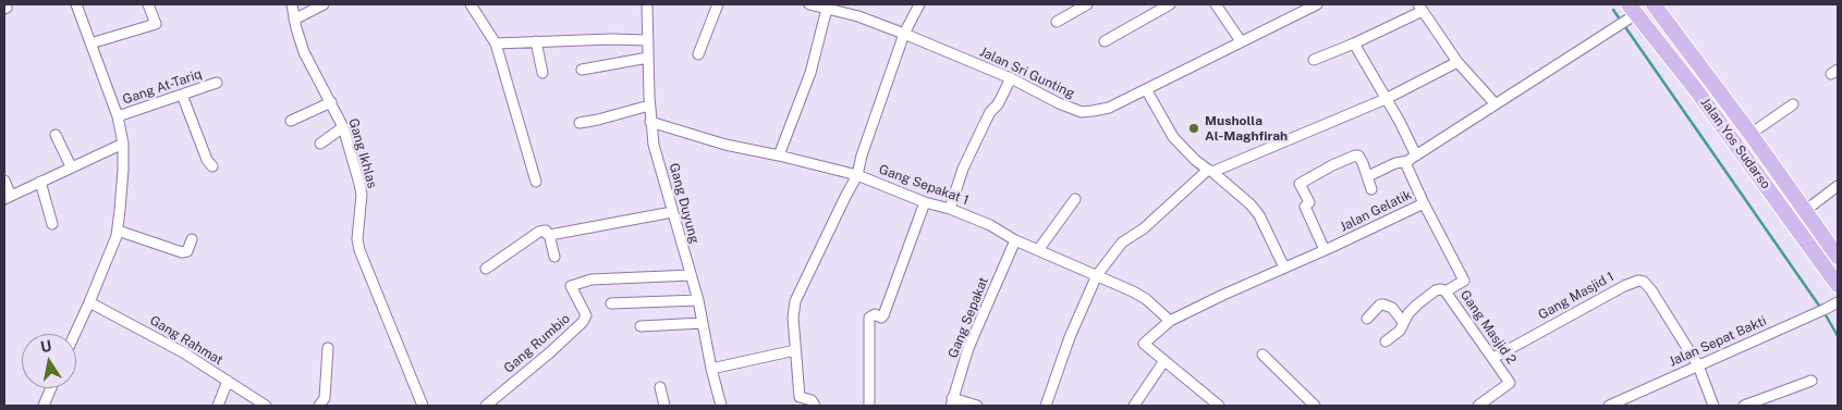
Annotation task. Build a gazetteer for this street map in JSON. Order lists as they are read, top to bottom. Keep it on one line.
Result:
{"streets":{"main road":["Jalan Yos Sudarso"],"street":["Jalan Sri Gunting","Gang At-Tariq","Gang Ikhlas","Gang Sepakat 1","Gang Duyung","Jalan Gelatik","Gang Masjid 1","Gang Sepakat","Gang Masjid 2","Gang Rahmat","Jalan Sepat Bakti","Gang Rumbio"]},"crossings":[["Gang Sepakat 1","Gang Duyung"],["Gang Sepakat 1","Jalan Gelatik"],["Gang Sepakat 1","Gang Sepakat"],["Gang Duyung","Gang Rumbio"],["Jalan Gelatik","Gang Masjid 2"],["Gang Masjid 1","Gang Masjid 2"],["Gang Masjid 1","Jalan Sepat Bakti"]],"places":["Musholla Al-Maghfirah"],"north":"top"}
